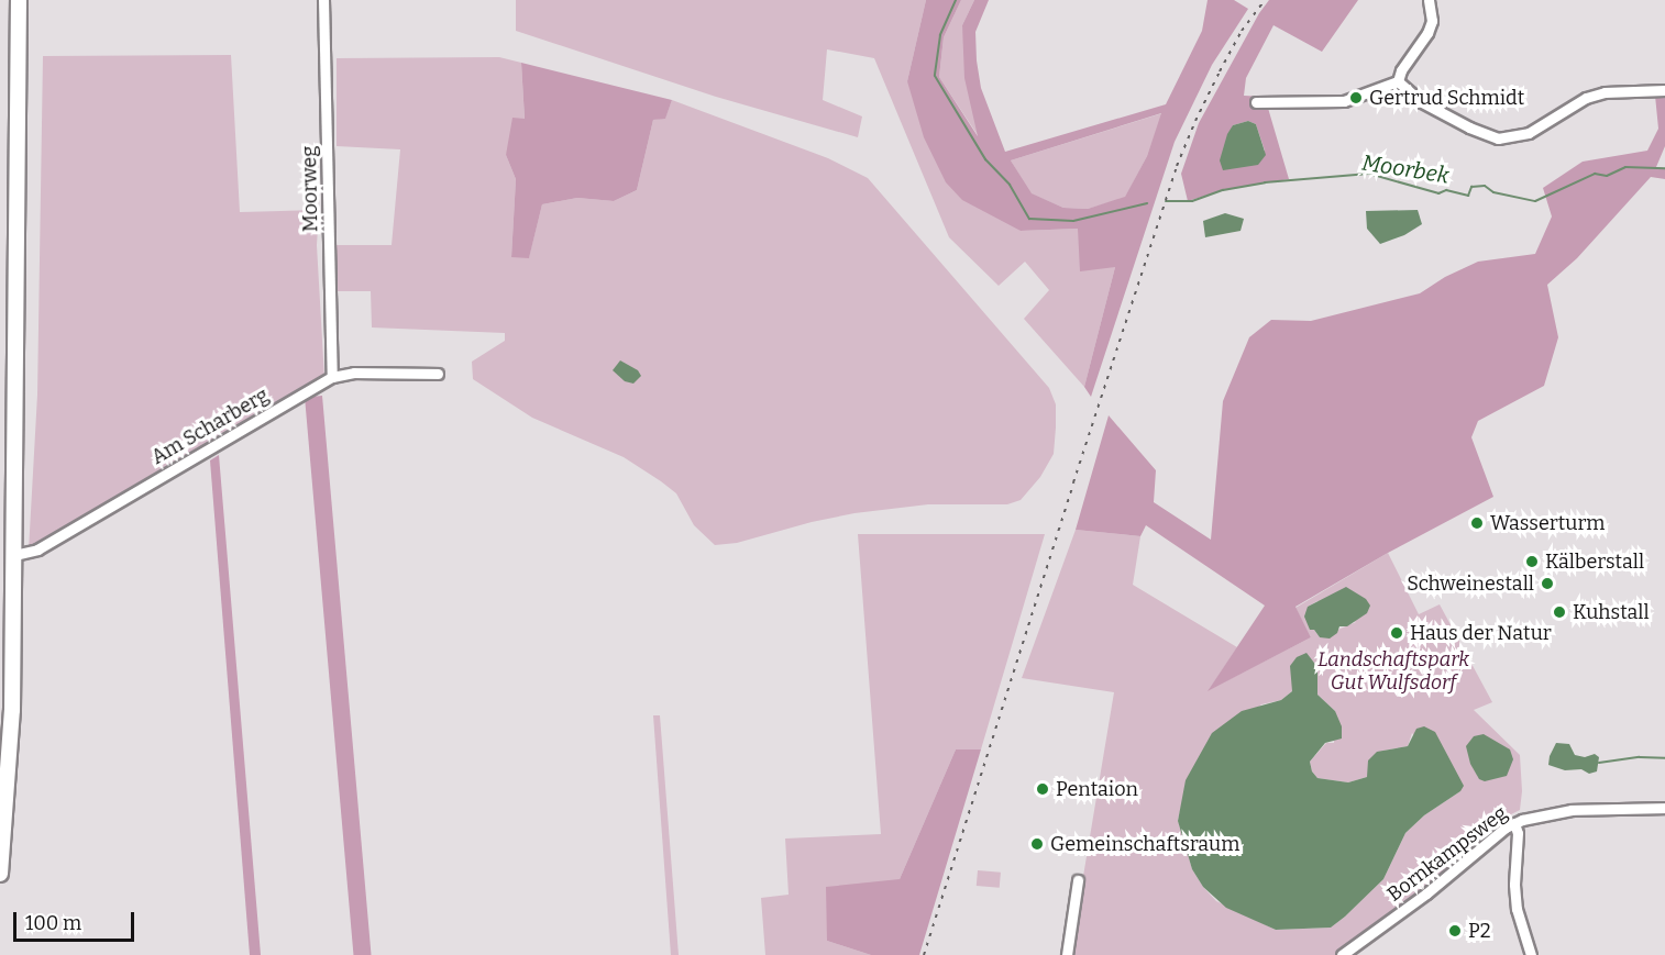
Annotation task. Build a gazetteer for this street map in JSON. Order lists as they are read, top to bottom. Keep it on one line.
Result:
{"streets":{"street":["Moorweg","Am Scharberg","Bornkampsweg"]},"crossings":[["Moorweg","Am Scharberg"]],"water":["Moorbek"],"parks":["Landschaftspark Gut Wulfsdorf"],"places":["Gertrud Schmidt","Wasserturm","Kälberstall","Schweinestall","Kuhstall","Haus der Natur","Pentaion","Gemeinschaftsraum","P2"],"scale_bar":"100 m"}
